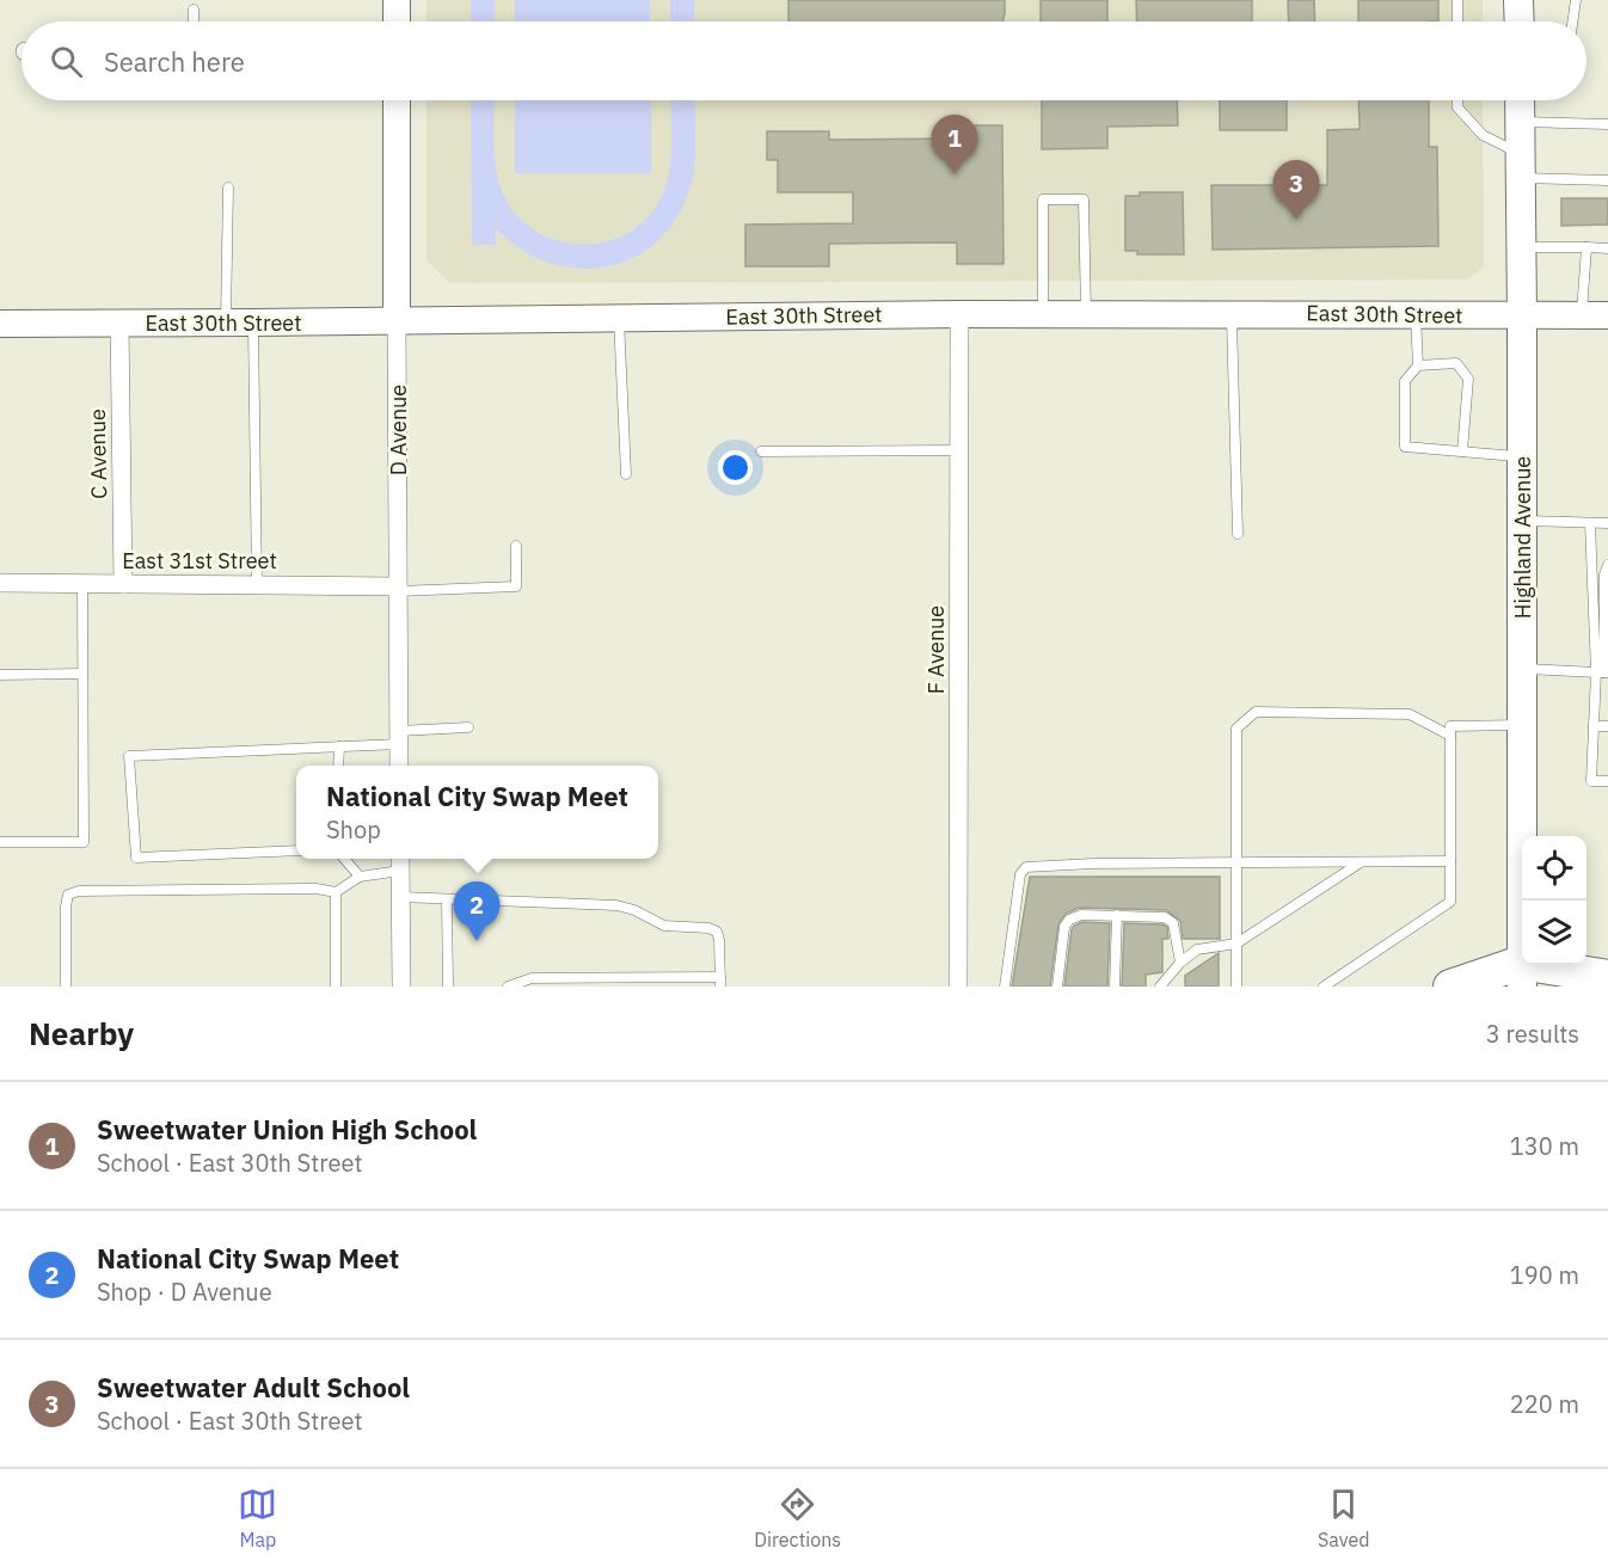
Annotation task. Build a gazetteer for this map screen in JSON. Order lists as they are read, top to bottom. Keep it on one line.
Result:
{"streets":{"main road":["East 30th Street","D Avenue","Highland Avenue"],"street":["C Avenue","East 31st Street","F Avenue"]},"crossings":[["East 30th Street","D Avenue"],["East 30th Street","C Avenue"],["East 30th Street","Highland Avenue"],["East 30th Street","F Avenue"],["D Avenue","East 31st Street"],["C Avenue","East 31st Street"]],"page":{"search":"Search here","pins":["1","3","2"],"popup":["National City Swap Meet","Shop"],"heading":["Nearby","3 results"],"list":[{"mark":"1","name":"Sweetwater Union High School","note":"School · East 30th Street","value":"130 m"},{"mark":"2","name":"National City Swap Meet","note":"Shop · D Avenue","value":"190 m"},{"mark":"3","name":"Sweetwater Adult School","note":"School · East 30th Street","value":"220 m"}],"nav":["Map","Directions","Saved"]}}
